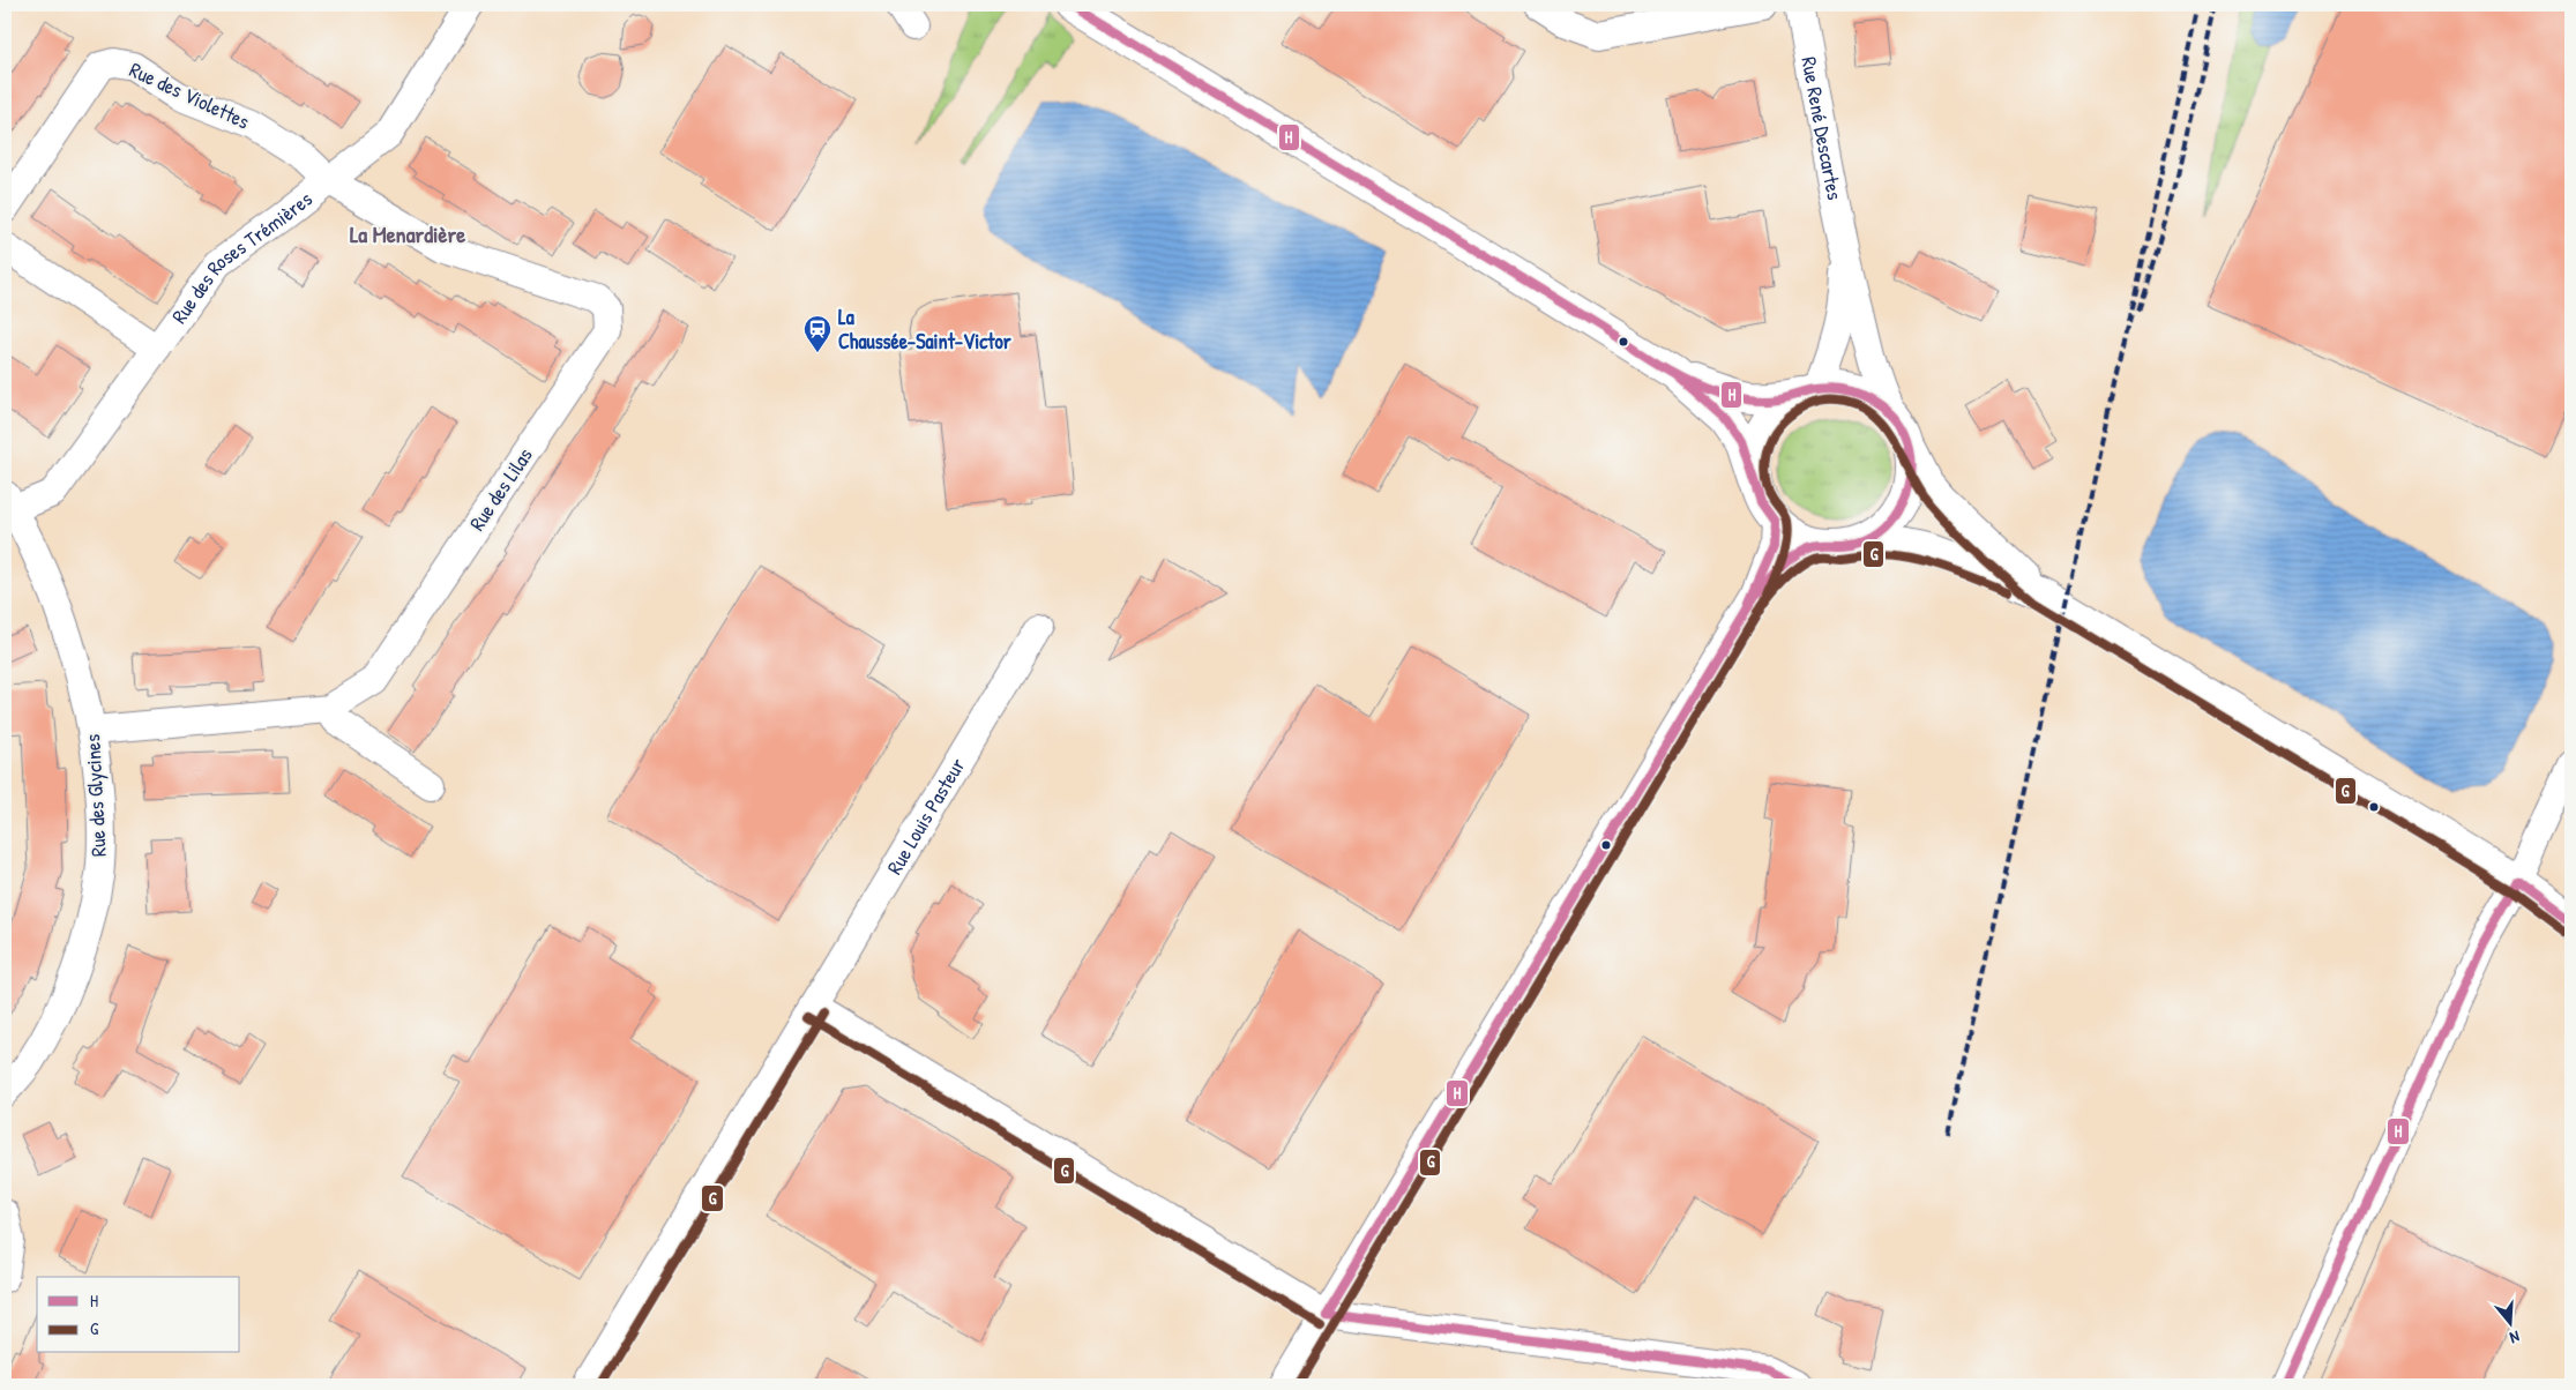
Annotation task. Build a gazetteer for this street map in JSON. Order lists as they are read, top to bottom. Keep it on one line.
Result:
{"streets":{"street":["Rue des Violettes","Rue René Descartes","Rue des Roses Trémières","Rue des Lilas","Rue des Glycines","Rue Louis Pasteur"]},"crossings":[["Rue des Violettes","Rue des Roses Trémières"],["Rue des Violettes","Rue des Lilas"],["Rue des Roses Trémières","Rue des Lilas"],["Rue des Roses Trémières","Rue des Glycines"],["Rue des Lilas","Rue des Glycines"]],"districts":["La Menardière"],"places":{"station":["La Chaussée-Saint-Victor"]},"lines":["transit line H","transit line G"],"legend":["H","G"],"north":"bottom"}
